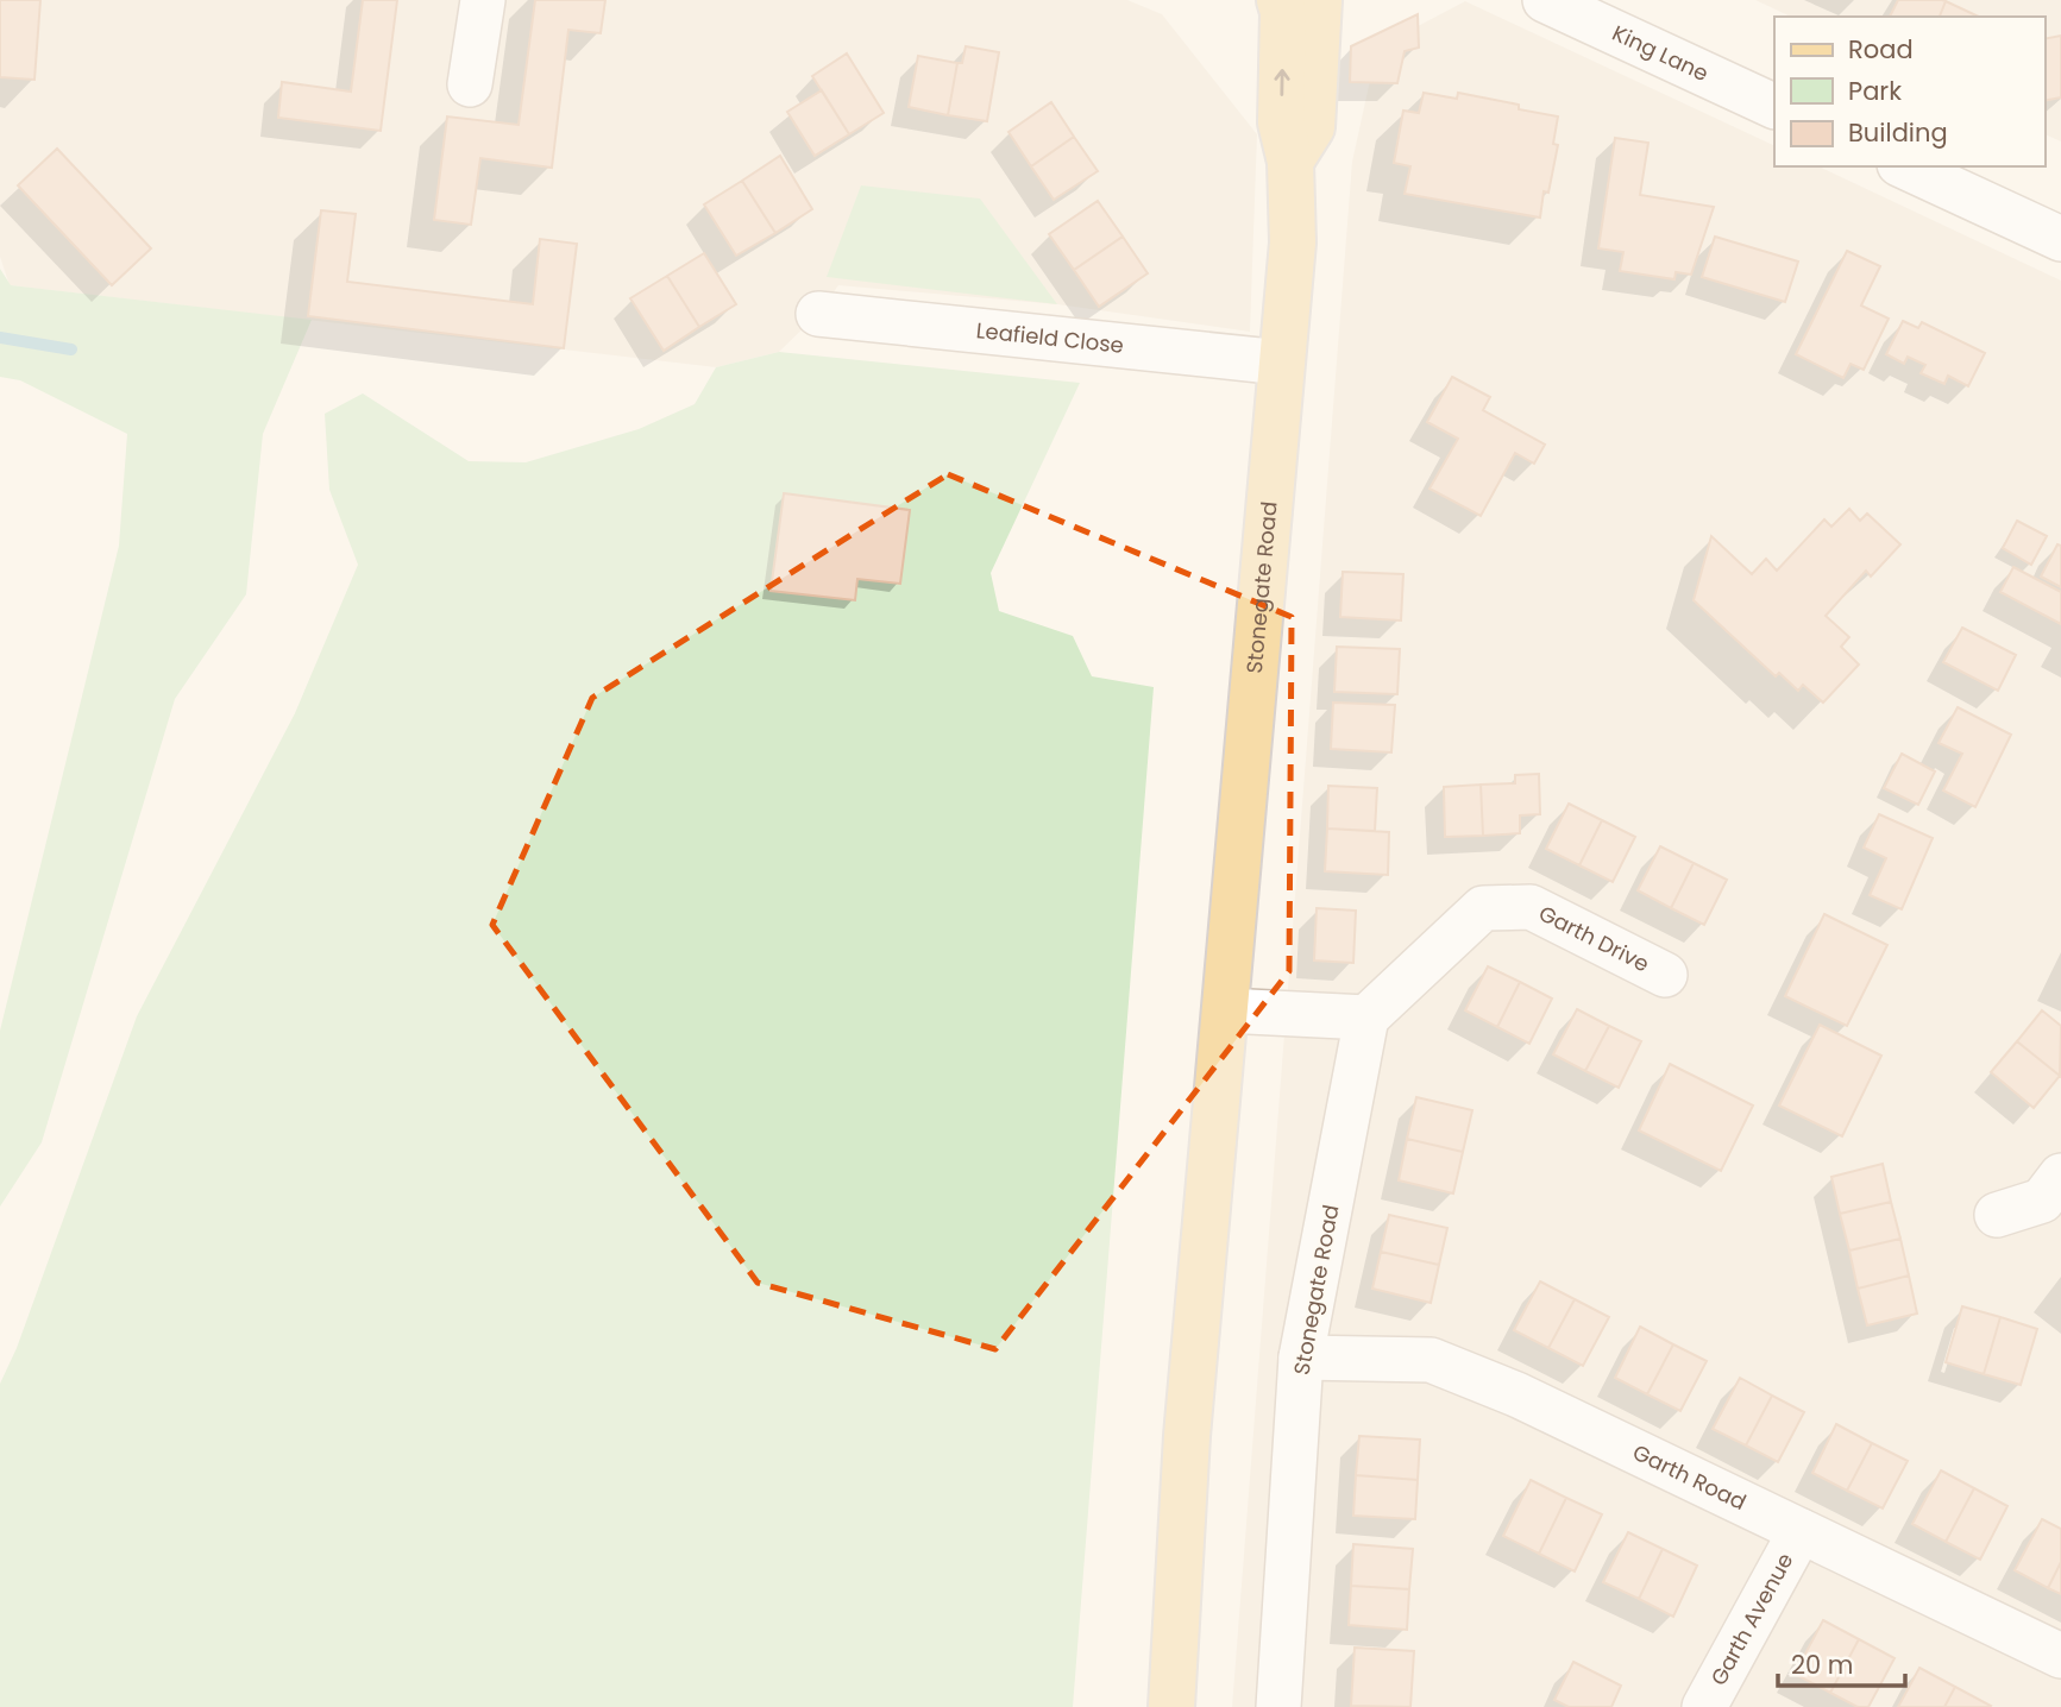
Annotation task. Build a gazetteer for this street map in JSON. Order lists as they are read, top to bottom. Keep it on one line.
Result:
{"streets":{"main road":["Stonegate Road"],"street":["King Lane","Leafield Close","Garth Drive","Garth Road","Garth Avenue"]},"crossings":[["Leafield Close","Stonegate Road"],["Stonegate Road","Garth Drive"],["Stonegate Road","Garth Road"],["Garth Road","Garth Avenue"]],"legend":["Road","Park","Building"],"scale_bar":"20 m"}
